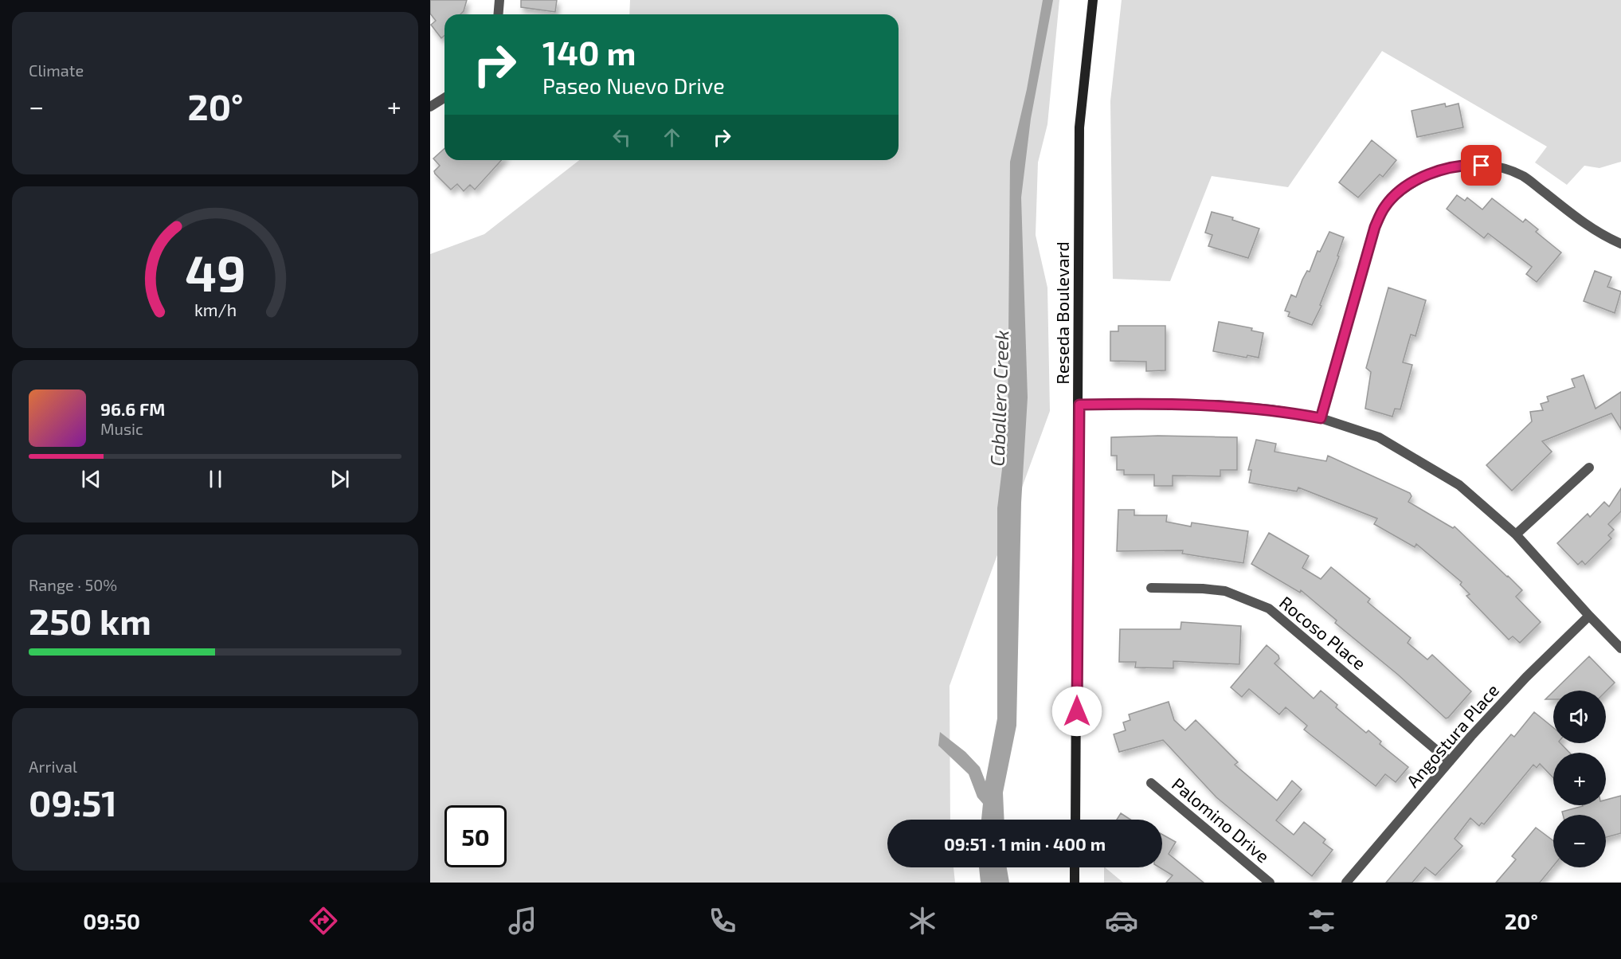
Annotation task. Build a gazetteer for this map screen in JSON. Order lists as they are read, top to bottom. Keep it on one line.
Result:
{"streets":{"main road":["Reseda Boulevard"],"street":["Rocoso Place","Angostura Place","Palomino Drive"]},"crossings":[["Rocoso Place","Angostura Place"]],"water":["Caballero Creek"],"page":{"tile":["Climate",["Range · 50%","250 km"],["Arrival","09:51"]],"turn":["140 m","Paseo Nuevo Drive"],"heat":["−","20°","+"],"song":["96.6 FM","Music"],"map_buttons":["+","−"],"limit":"50","trip":"09:51 · 1 min · 400 m","tabs":["09:50","20°"],"gauge":["49","km/h"]}}
